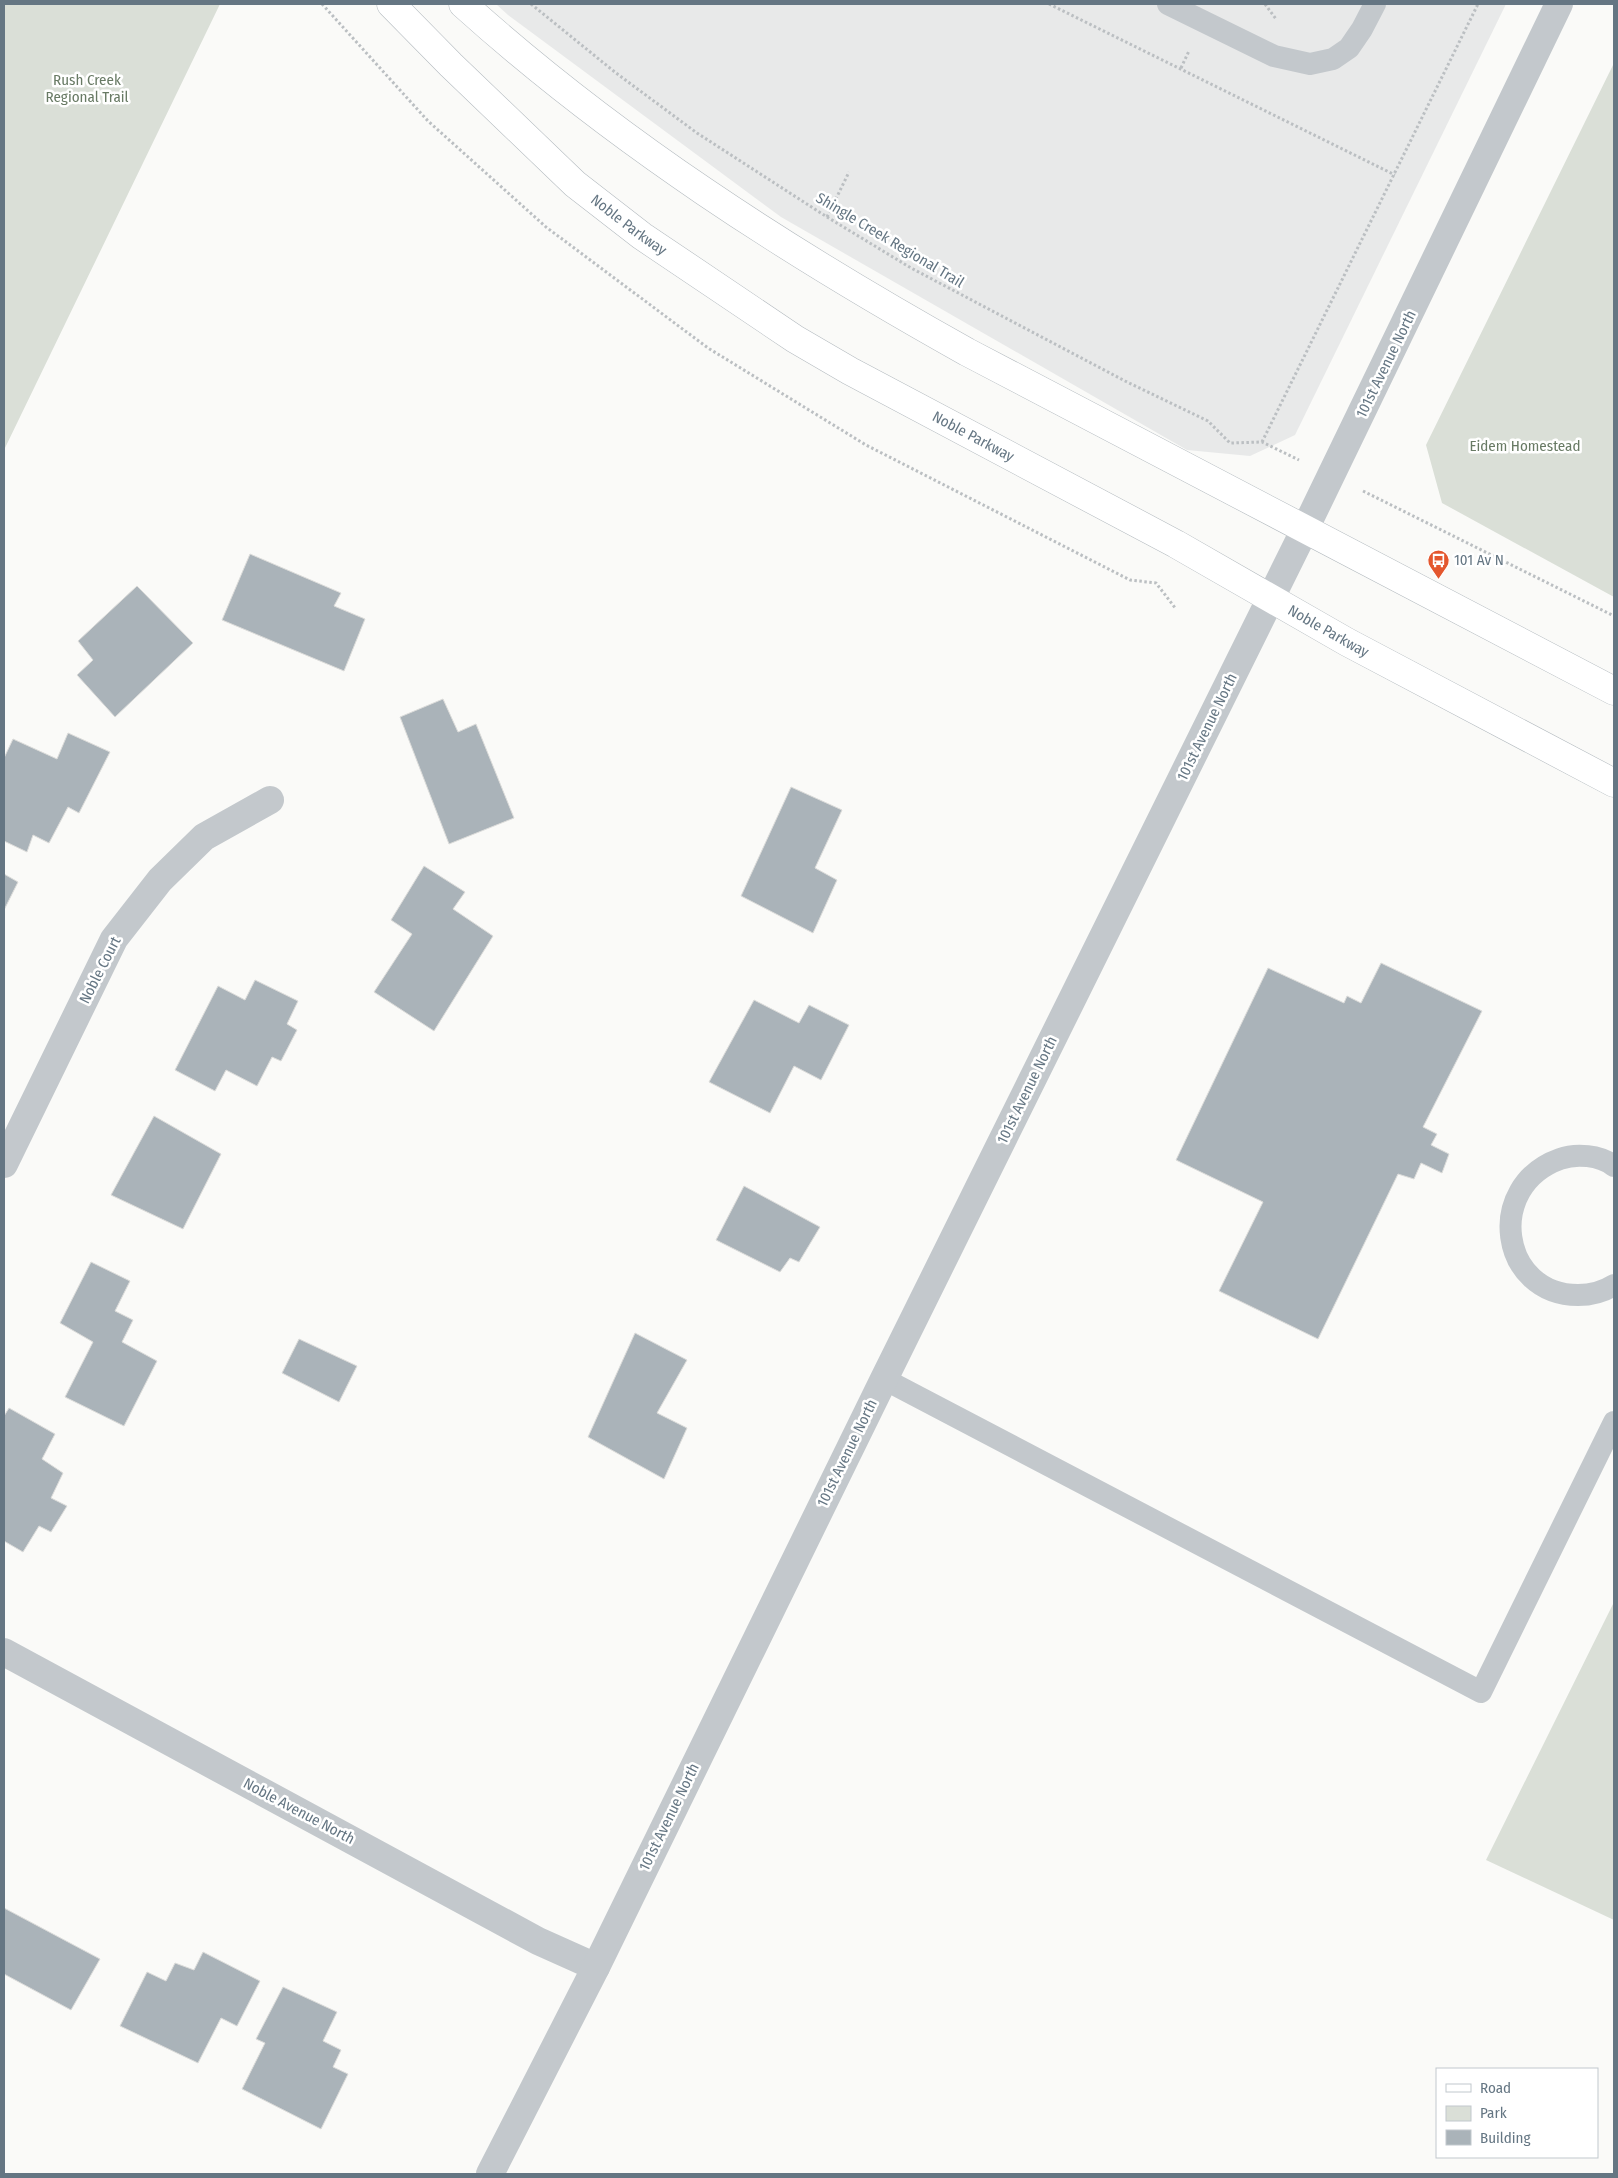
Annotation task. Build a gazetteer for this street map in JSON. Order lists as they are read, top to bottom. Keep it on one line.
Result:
{"streets":{"main road":["Noble Parkway"],"street":["101st Avenue North","Noble Court","Noble Avenue North"],"path":["Shingle Creek Regional Trail"]},"crossings":[["Noble Parkway","101st Avenue North"],["101st Avenue North","Noble Avenue North"]],"parks":["Rush Creek Regional Trail","Eidem Homestead"],"places":{"bus stop":["101 Av N"]},"legend":["Road","Park","Building"]}
